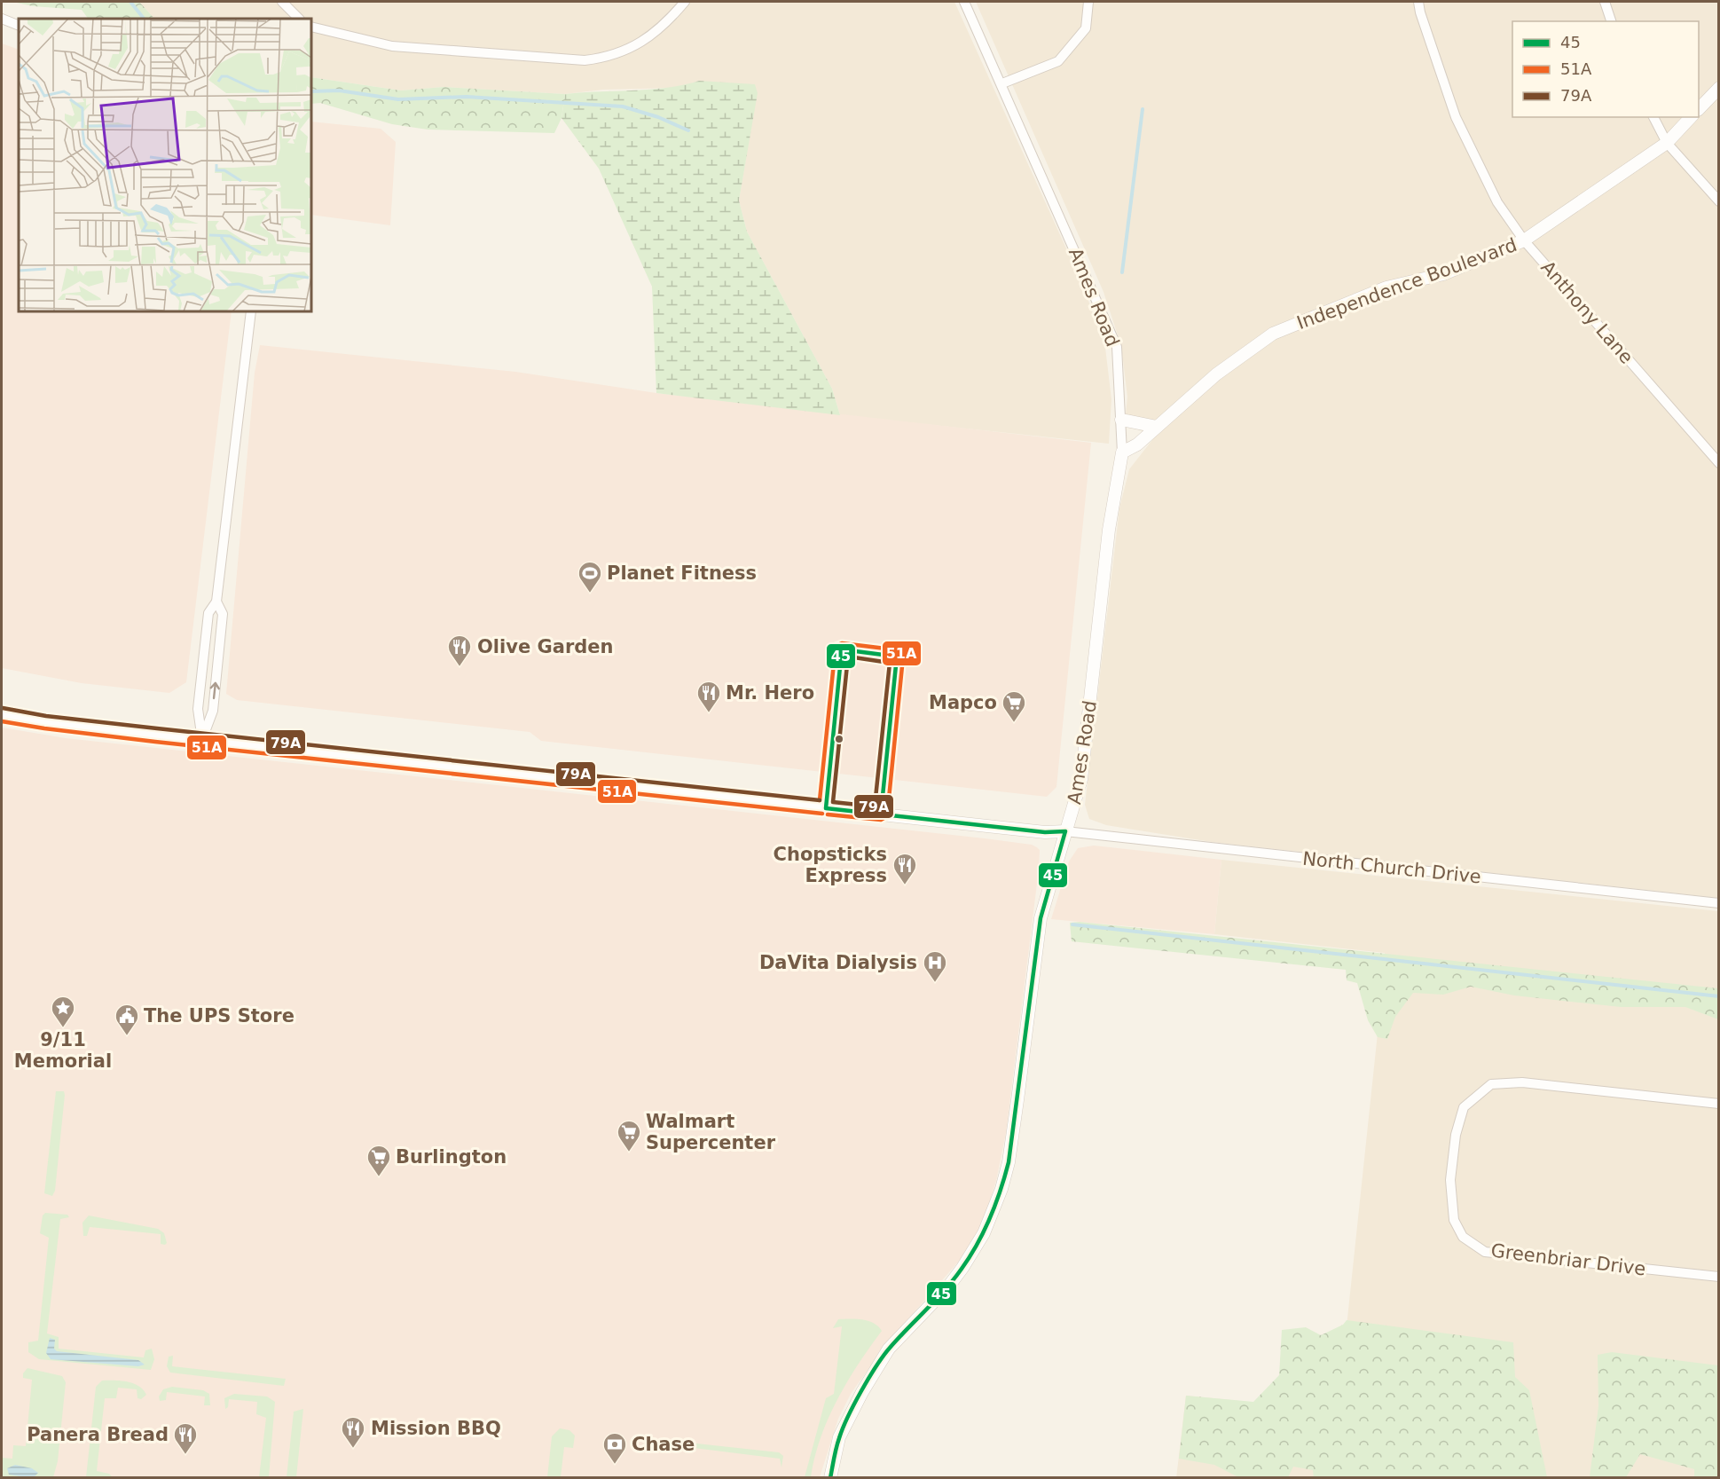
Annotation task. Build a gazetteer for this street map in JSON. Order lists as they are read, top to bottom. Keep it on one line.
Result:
{"streets":{"street":["Independence Boulevard","Ames Road","Anthony Lane","North Church Drive","Greenbriar Drive"]},"crossings":[["Independence Boulevard","Ames Road"],["Independence Boulevard","Anthony Lane"],["Ames Road","North Church Drive"]],"places":{"sports":["Planet Fitness"],"restaurant":["Olive Garden","Mr. Hero","Chopsticks Express","Mission BBQ","Panera Bread"],"supermarket":["Mapco","Walmart Supercenter","Burlington"],"hospital":["DaVita Dialysis"],"place":["9/11 Memorial"],"public building":["The UPS Store"],"bank":["Chase"]},"lines":["transit line 51A","transit line 45","transit line 79A"],"legend":["45","51A","79A"]}
